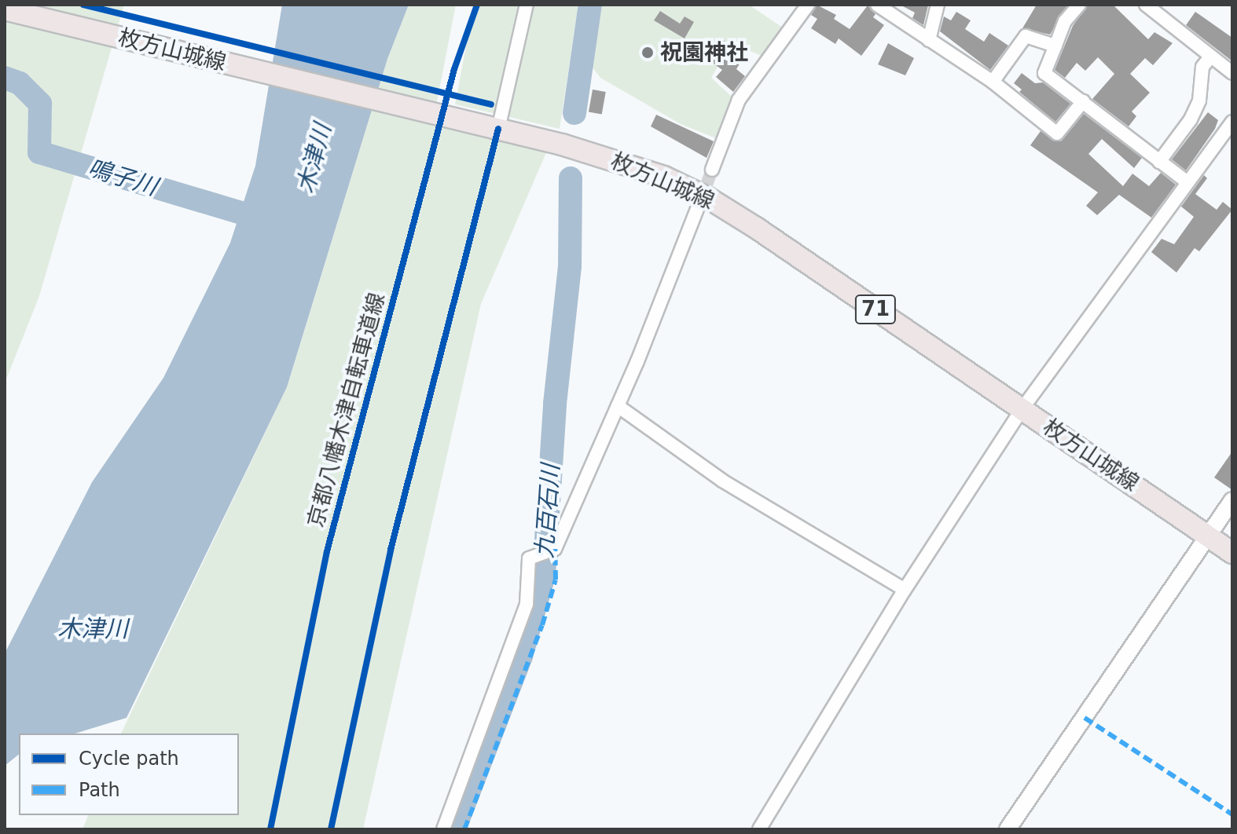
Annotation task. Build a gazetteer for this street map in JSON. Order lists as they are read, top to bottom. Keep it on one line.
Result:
{"streets":{"main road":["枚方山城線","71"],"cycle path":["京都八幡木津自転車道線"]},"water":["木津川","鳴子川","九百石川"],"places":["祝園神社"],"legend":["Cycle path","Path"]}
